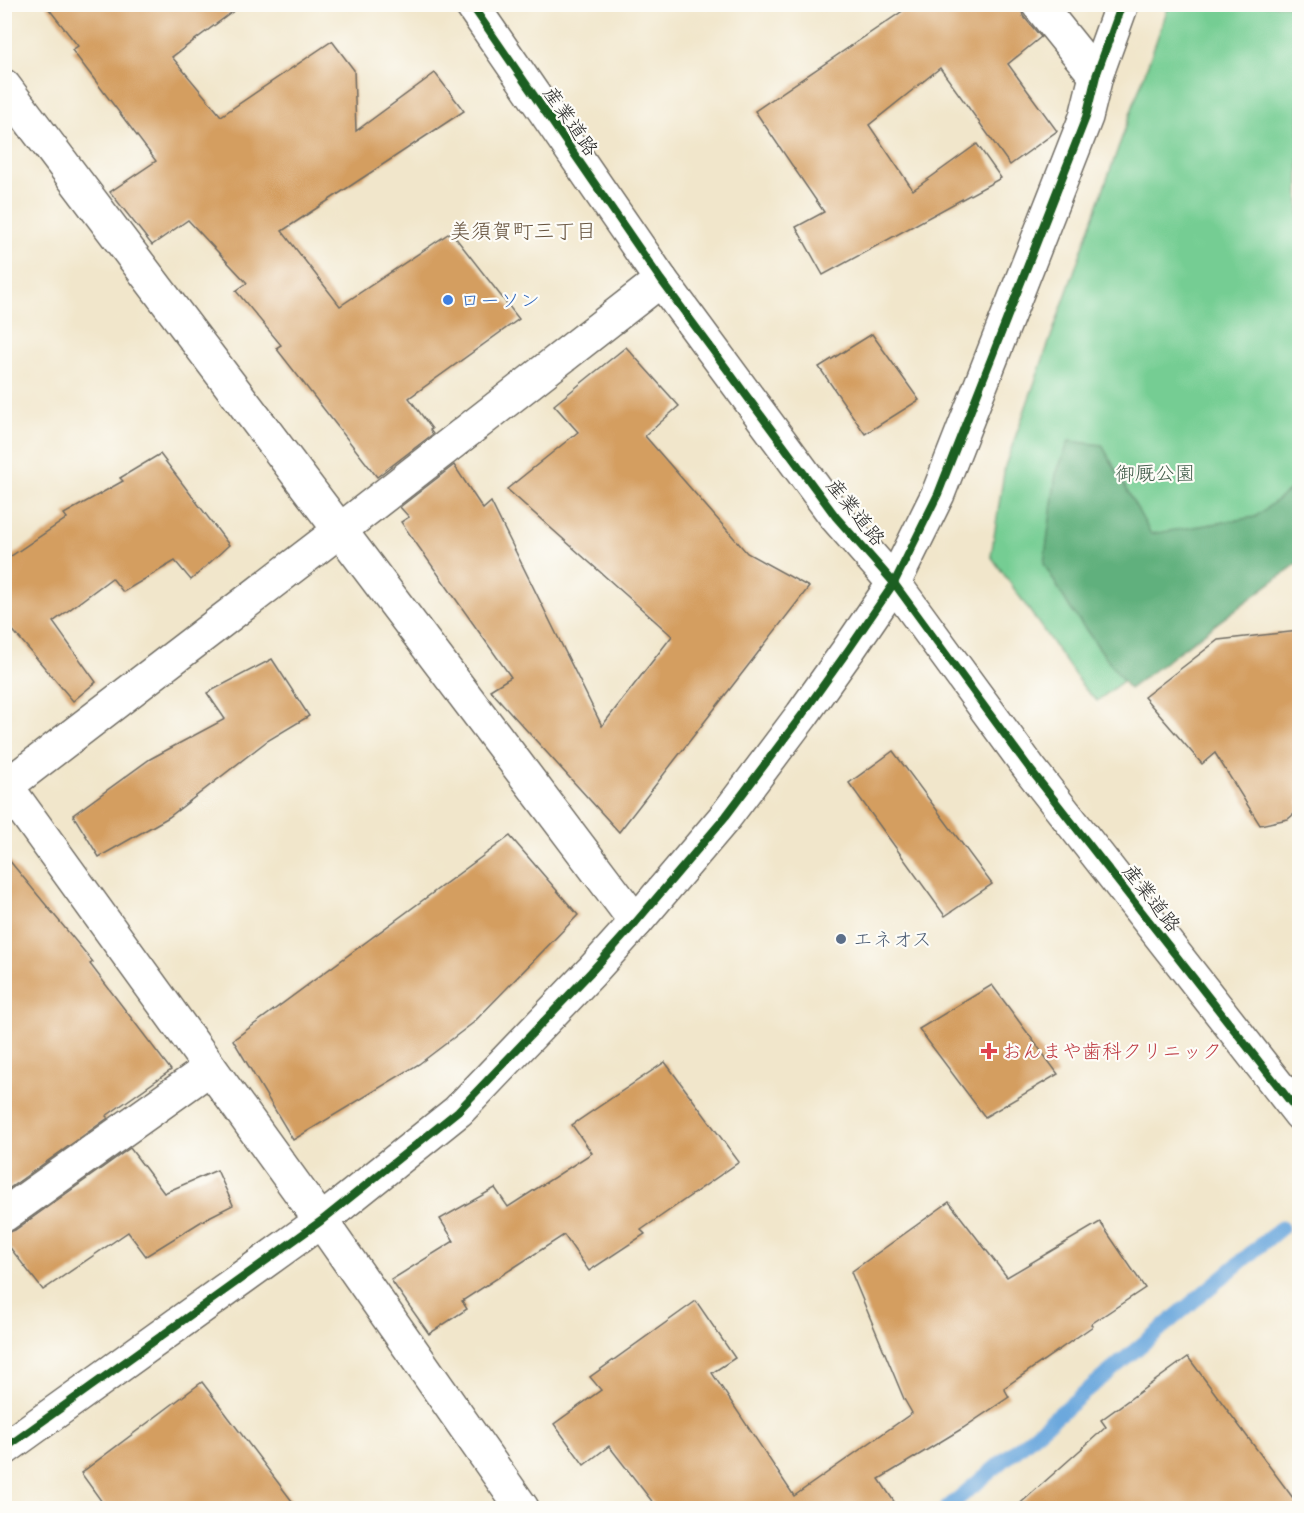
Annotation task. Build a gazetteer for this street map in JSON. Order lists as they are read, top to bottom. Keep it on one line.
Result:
{"streets":{"street":["産業道路"]},"districts":["美須賀町三丁目"],"parks":["御厩公園"],"places":{"other":["ローソン","エネオス"],"health":["おんまや歯科クリニック"]}}
